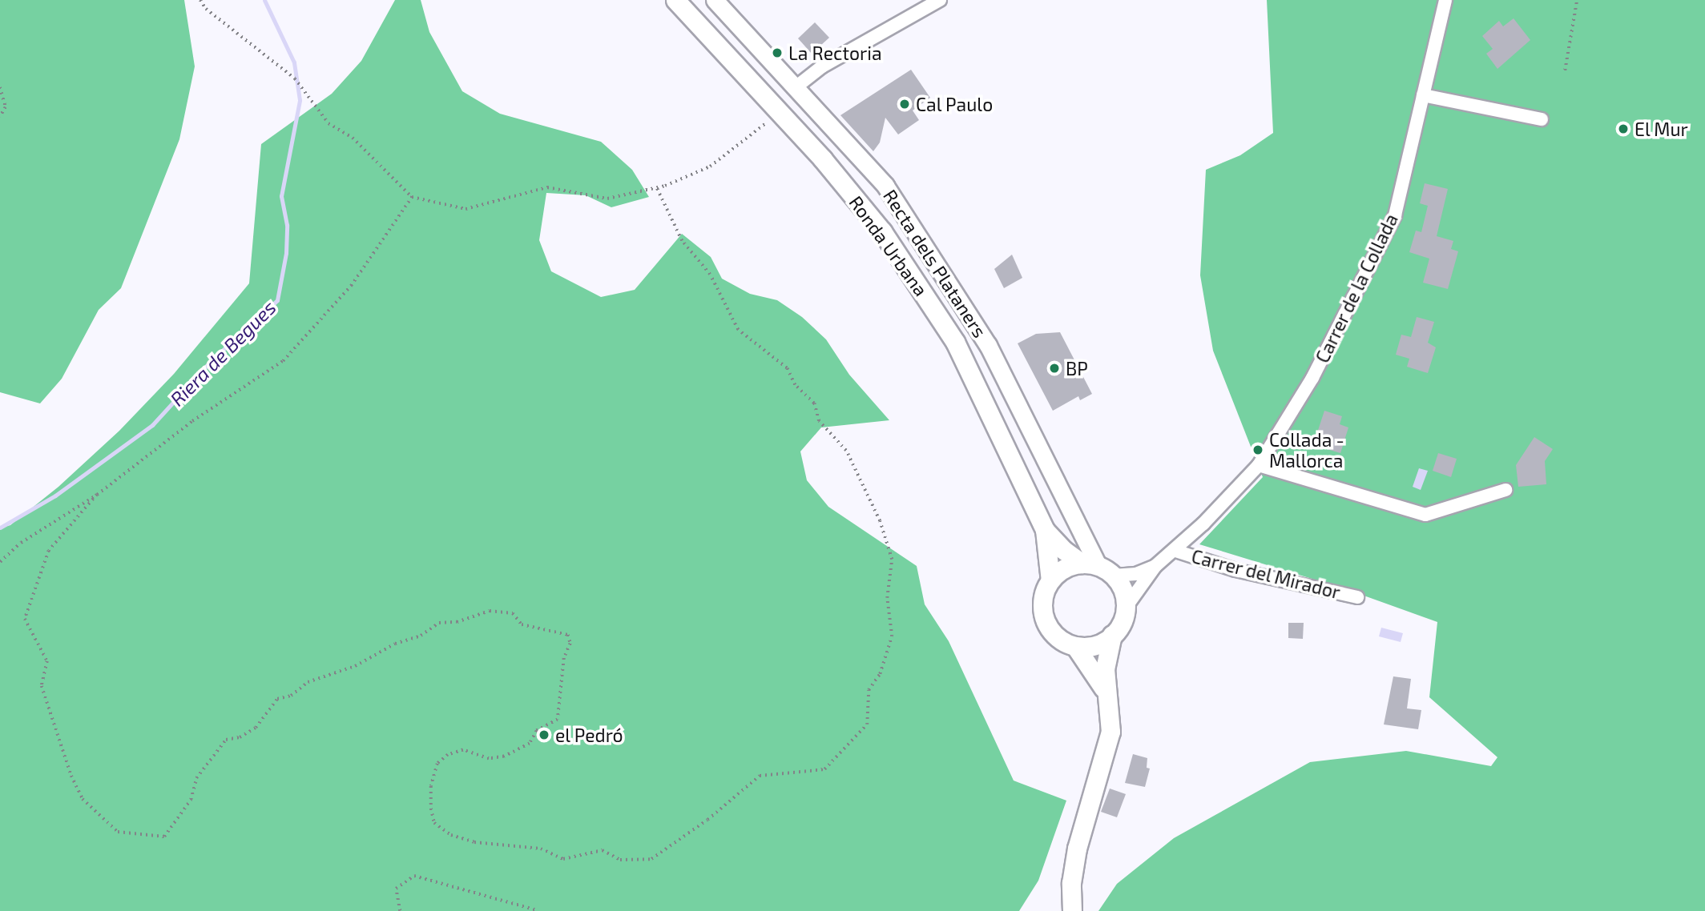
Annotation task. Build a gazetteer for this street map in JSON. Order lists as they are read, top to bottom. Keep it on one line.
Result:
{"streets":{"main road":["Ronda Urbana"],"street":["Recta dels Plataners","Carrer de la Collada","Carrer del Mirador"]},"crossings":[["Ronda Urbana","Recta dels Plataners"],["Carrer de la Collada","Carrer del Mirador"]],"water":["Riera de Begues"],"places":["La Rectoria","Cal Paulo","El Mur","BP","Collada - Mallorca","el Pedró"]}
